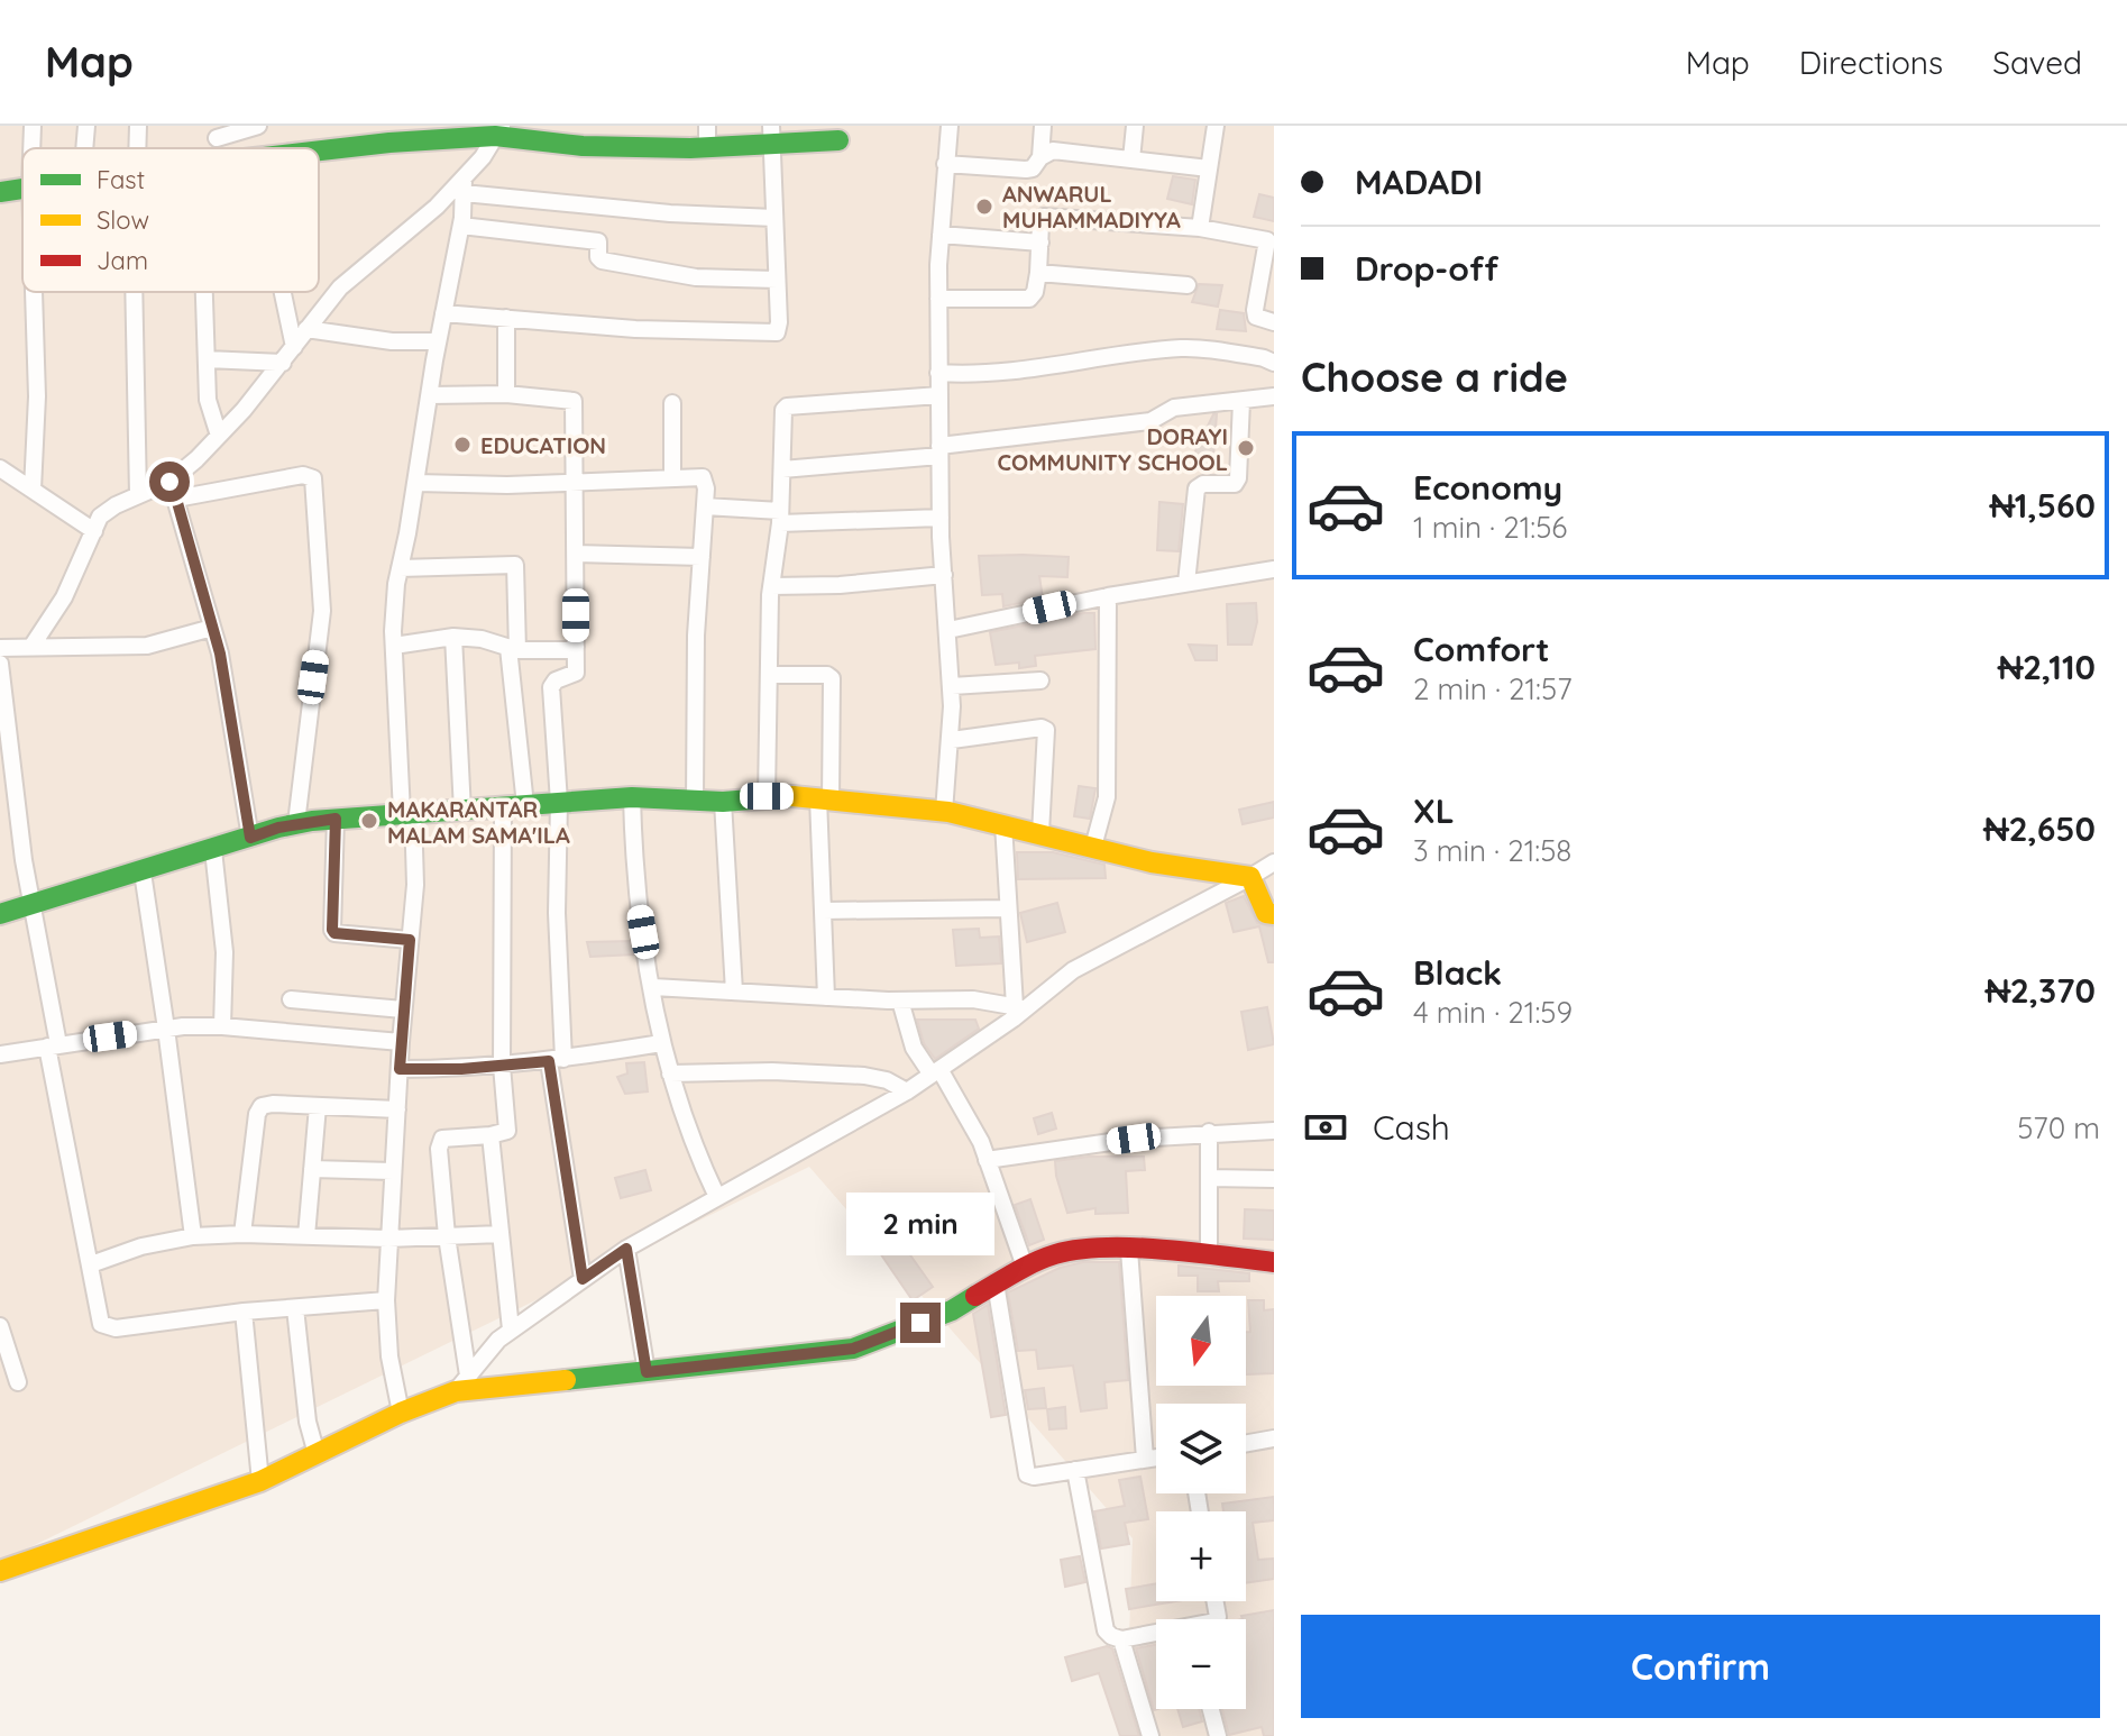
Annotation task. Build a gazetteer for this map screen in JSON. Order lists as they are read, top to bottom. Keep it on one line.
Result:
{"places":["ANWARUL MUHAMMADIYYA","EDUCATION","DORAYI COMMUNITY SCHOOL","MAKARANTAR MALAM SAMA'ILA"],"legend":["Fast","Slow","Jam"],"north":"bottom","page":{"header":"Map","nav":["Map","Directions","Saved"],"banner":["MADADI","Drop-off"],"heading":"Choose a ride","list":[{"name":"Economy","note":"1 min · 21:56","value":"₦1,560"},{"name":"Comfort","note":"2 min · 21:57","value":"₦2,110"},{"name":"XL","note":"3 min · 21:58","value":"₦2,650"},{"name":"Black","note":"4 min · 21:59","value":"₦2,370"}],"pay":["Cash","570 m"],"bubble":"2 min","map_buttons":["+","−"],"buttons":"Confirm"}}
